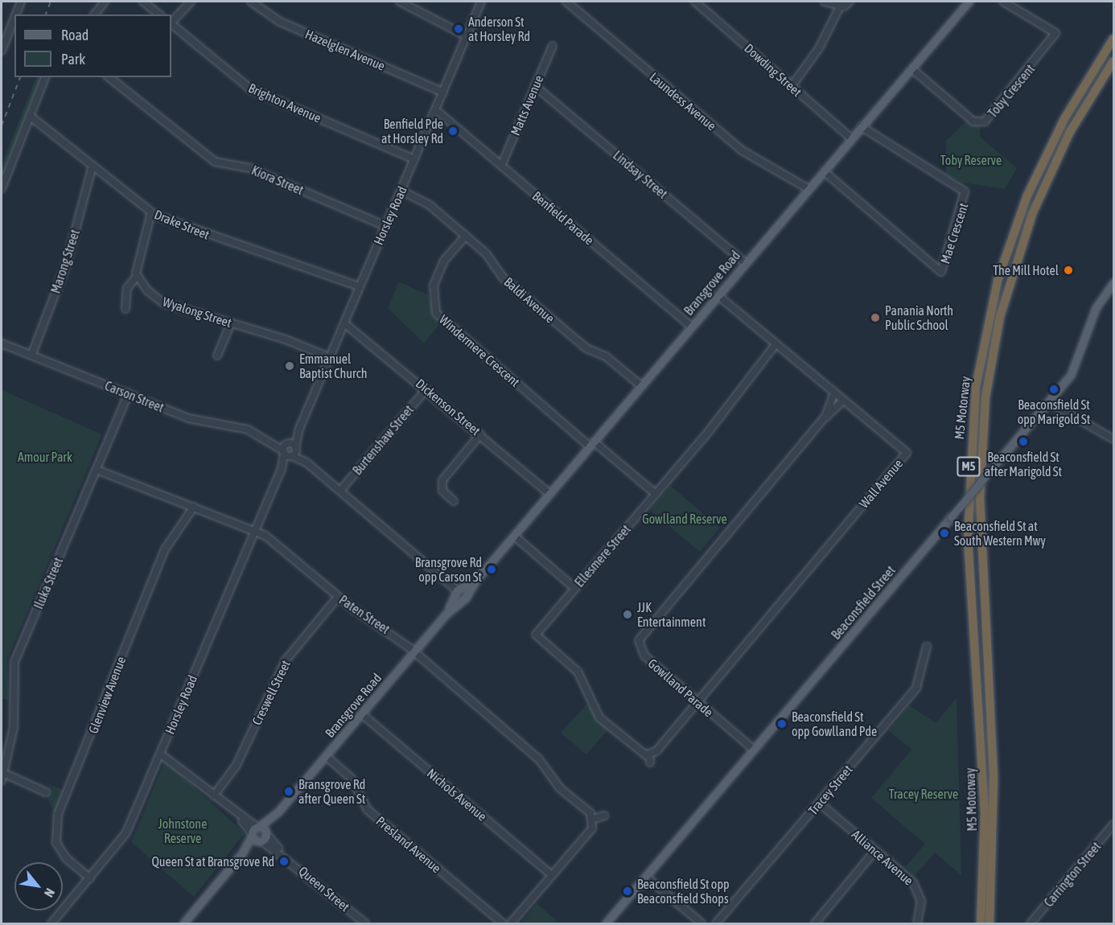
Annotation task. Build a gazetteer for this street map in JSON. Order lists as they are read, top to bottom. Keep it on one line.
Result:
{"streets":{"highway":["M5 Motorway","M5"],"main road":["Bransgrove Road","Beaconsfield Street"],"street":["Hazelglen Avenue","Dowding Street","Toby Crescent","Laundess Avenue","Brighton Avenue","Matts Avenue","Lindsay Street","Kiora Street","Horsley Road","Benfield Parade","Drake Street","Mae Crescent","Marong Street","Baldi Avenue","Wyalong Street","Windermere Crescent","Carson Street","Dickenson Street","Burtenshaw Street","Wall Avenue","Ellesmere Street","Iluka Street","Paten Street","Gowlland Parade","Creswell Street","Glenview Avenue","Tracey Street","Nichols Avenue","Presland Avenue","Alliance Avenue","Carrington Street","Queen Street"]},"crossings":[["Hazelglen Avenue","Horsley Road"],["Dowding Street","Bransgrove Road"],["Toby Crescent","Bransgrove Road"],["Laundess Avenue","Bransgrove Road"],["Brighton Avenue","Horsley Road"],["Matts Avenue","Lindsay Street"],["Matts Avenue","Benfield Parade"],["Lindsay Street","Bransgrove Road"],["Kiora Street","Horsley Road"],["Horsley Road","Benfield Parade"],["Horsley Road","Drake Street"],["Horsley Road","Baldi Avenue"],["Horsley Road","Wyalong Street"],["Horsley Road","Carson Street"],["Horsley Road","Dickenson Street"],["Horsley Road","Paten Street"],["Horsley Road","Glenview Avenue"],["Benfield Parade","Bransgrove Road"],["Drake Street","Marong Street"],["Mae Crescent","Bransgrove Road"],["Marong Street","Carson Street"],["Bransgrove Road","Baldi Avenue"],["Bransgrove Road","Windermere Crescent"],["Bransgrove Road","Carson Street"],["Bransgrove Road","Dickenson Street"],["Bransgrove Road","Wall Avenue"],["Bransgrove Road","Paten Street"],["Bransgrove Road","Nichols Avenue"],["Bransgrove Road","Presland Avenue"],["Bransgrove Road","Queen Street"],["Baldi Avenue","Windermere Crescent"],["Windermere Crescent","Ellesmere Street"],["Carson Street","Burtenshaw Street"],["Carson Street","Iluka Street"],["Dickenson Street","Burtenshaw Street"],["Wall Avenue","Ellesmere Street"],["Wall Avenue","Gowlland Parade"],["Iluka Street","Paten Street"],["Beaconsfield Street","Gowlland Parade"],["Paten Street","Creswell Street"],["Paten Street","Glenview Avenue"],["Tracey Street","Alliance Avenue"]],"parks":["Toby Reserve","Amour Park","Gowlland Reserve","Tracey Reserve","Johnstone Reserve"],"places":["Anderson St at Horsley Rd","Benfield Pde at Horsley Rd","The Mill Hotel","Panania North Public School","Emmanuel Baptist Church","Beaconsfield St opp Marigold St","Beaconsfield St after Marigold St","Beaconsfield St at South Western Mwy","Bransgrove Rd opp Carson St","JJK Entertainment","Beaconsfield St opp Gowlland Pde","Bransgrove Rd after Queen St","Queen St at Bransgrove Rd","Beaconsfield St opp Beaconsfield Shops"],"legend":["Road","Park"],"north":"bottom right"}
